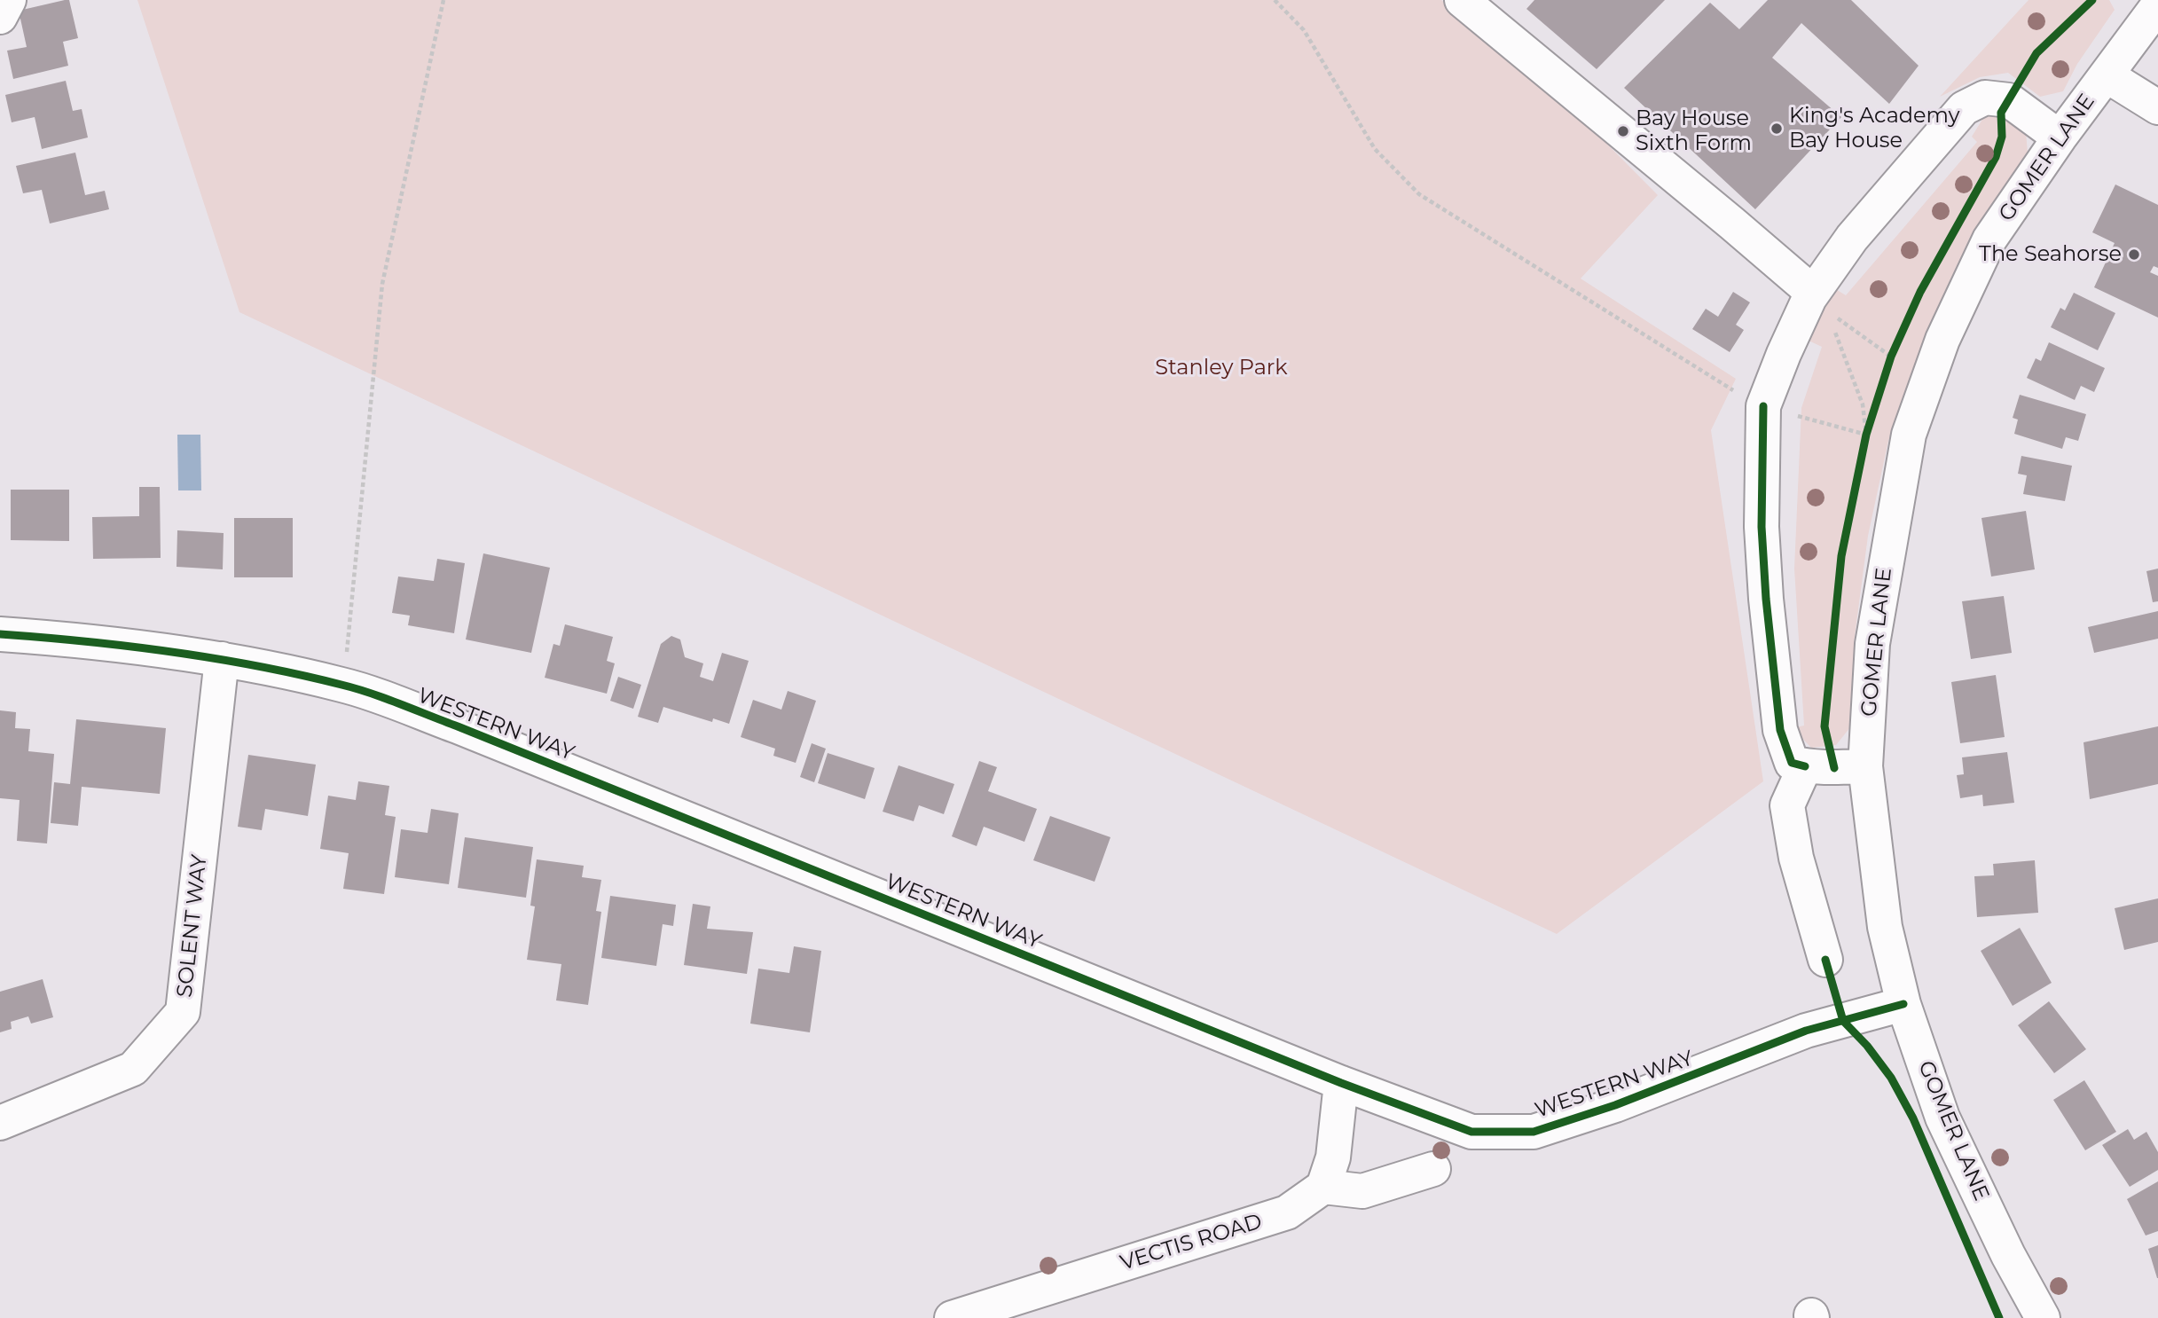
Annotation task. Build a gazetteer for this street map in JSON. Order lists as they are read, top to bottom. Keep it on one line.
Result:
{"streets":{"street":["GOMER LANE","WESTERN WAY","SOLENT WAY","VECTIS ROAD"]},"crossings":[["GOMER LANE","WESTERN WAY"],["WESTERN WAY","SOLENT WAY"]],"parks":["Stanley Park"],"places":["King's Academy Bay House","Bay House Sixth Form","The Seahorse"]}
